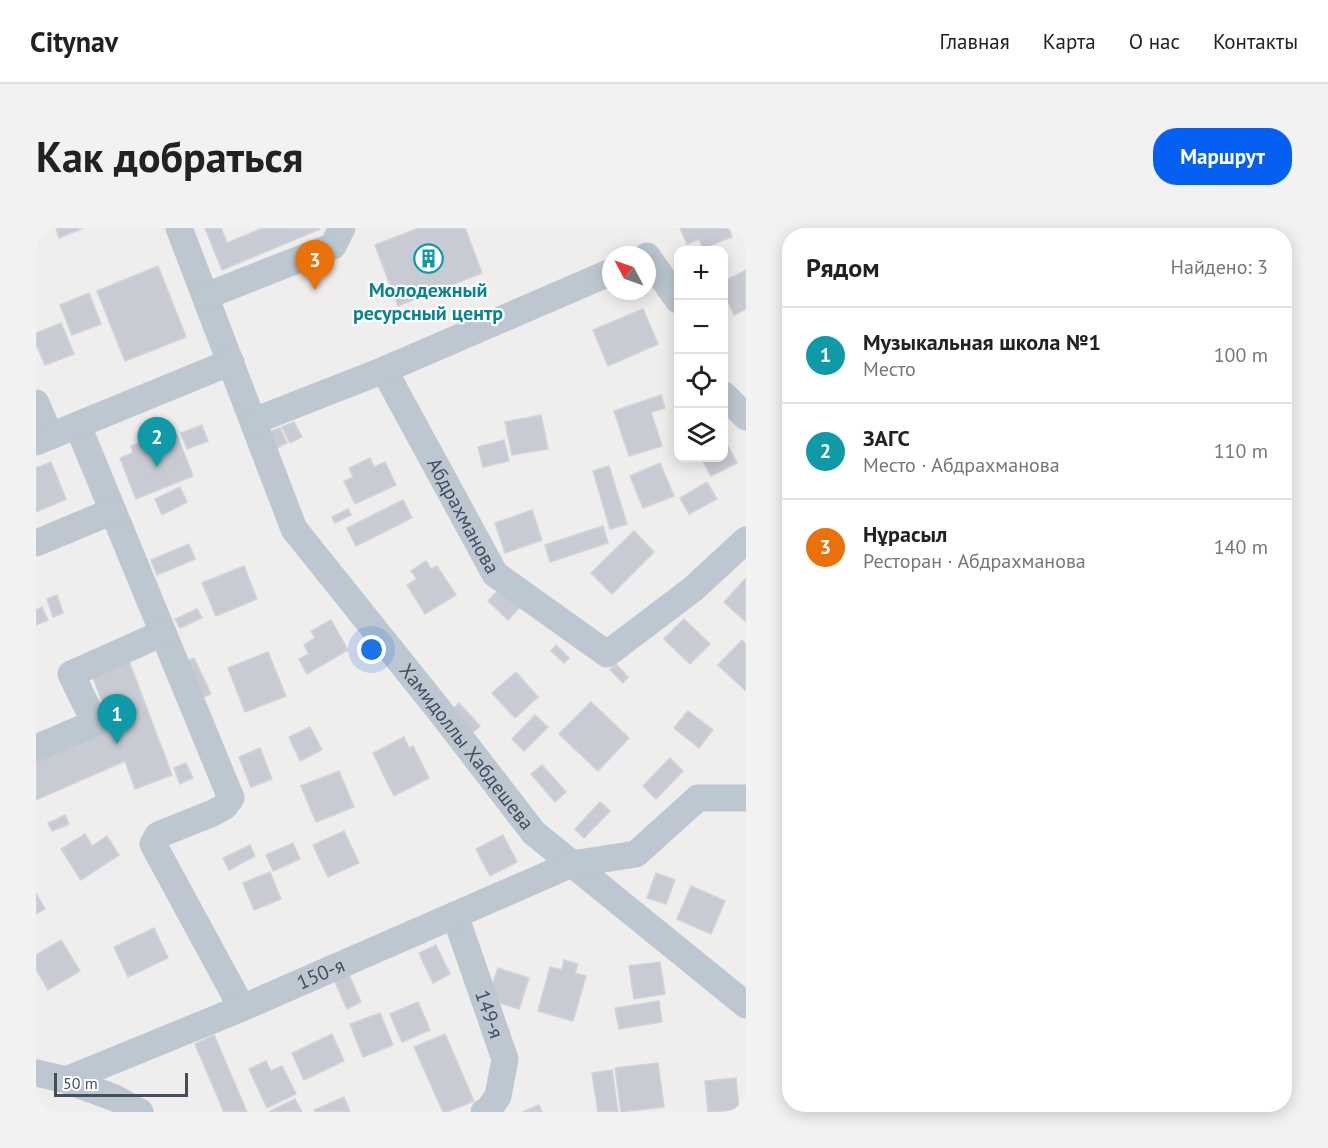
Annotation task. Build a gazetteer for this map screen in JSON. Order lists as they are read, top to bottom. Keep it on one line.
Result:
{"streets":{"street":["Абдрахманова","Хамидоллы Хабдешева","150-я","149-я"]},"crossings":[["Хамидоллы Хабдешева","150-я"],["150-я","149-я"]],"places":{"building":["Молодежный ресурсный центр"]},"scale_bar":"50 m","north":"top left","page":{"header":"Citynav","nav":["Главная","Карта","О нас","Контакты"],"buttons":"Маршрут","title":"Как добраться","heading":["Рядом","Найдено: 3"],"pins":["3","2","1"],"map_buttons":["+","−"],"list":[{"mark":"1","name":"Музыкальная школа №1","note":"Место","value":"100 m"},{"mark":"2","name":"ЗАГС","note":"Место · Абдрахманова","value":"110 m"},{"mark":"3","name":"Нұрасыл","note":"Ресторан · Абдрахманова","value":"140 m"}],"scale":"50 m"}}
